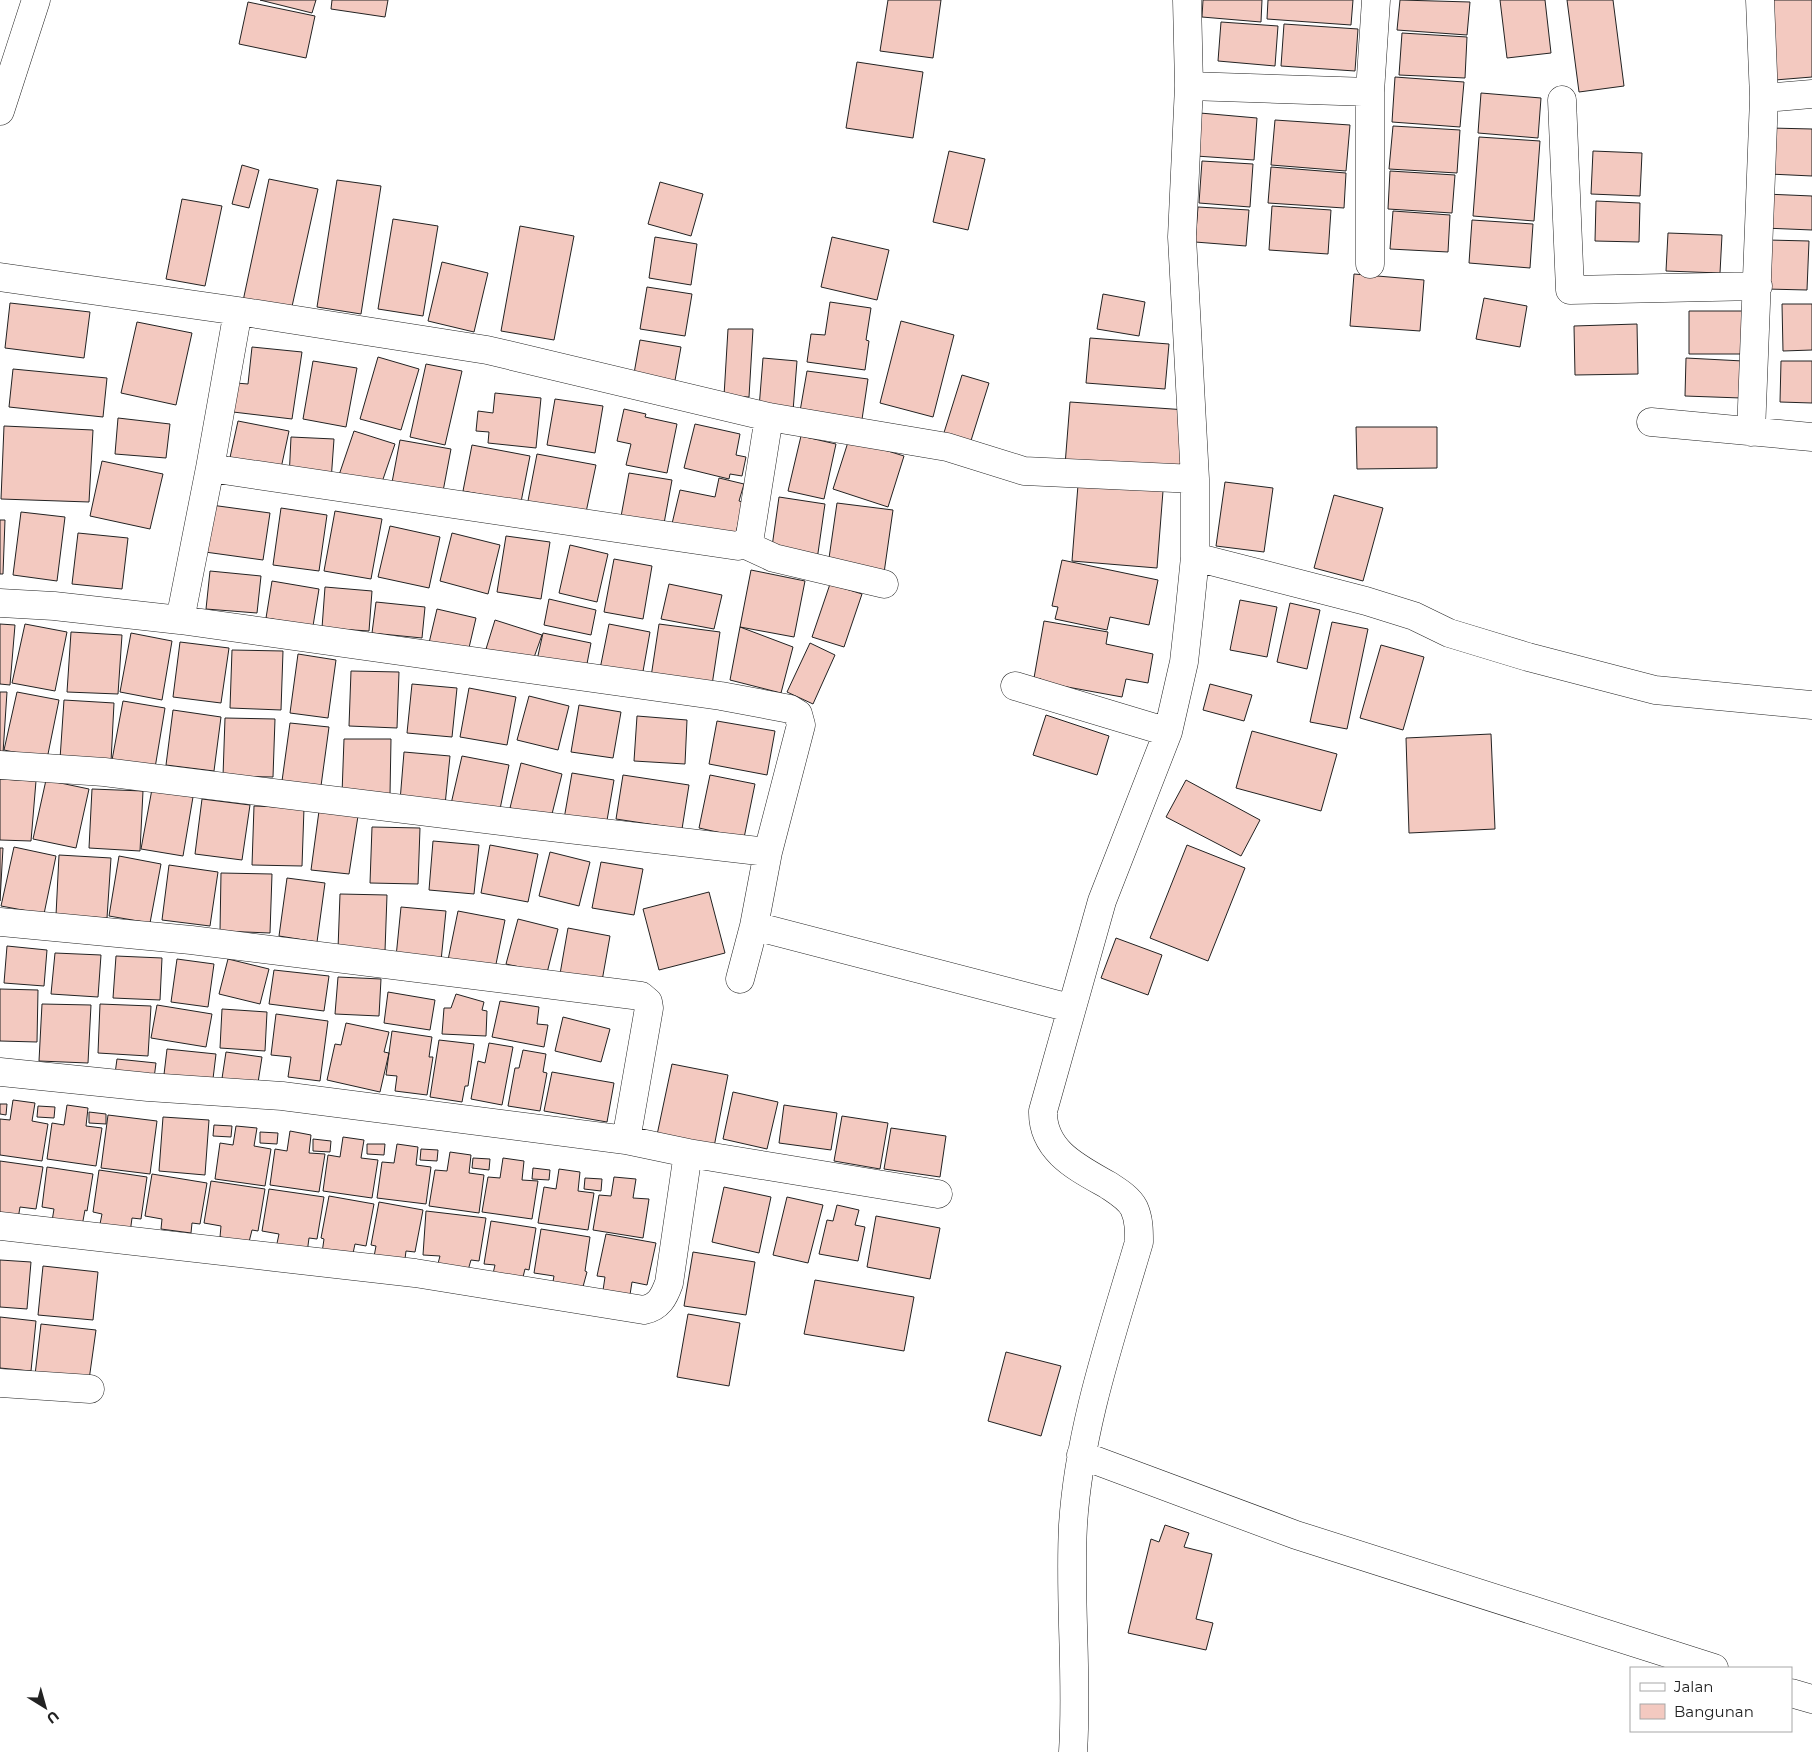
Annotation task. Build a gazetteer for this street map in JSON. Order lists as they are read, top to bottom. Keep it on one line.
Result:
{"legend":["Jalan","Bangunan"],"north":"bottom right"}
